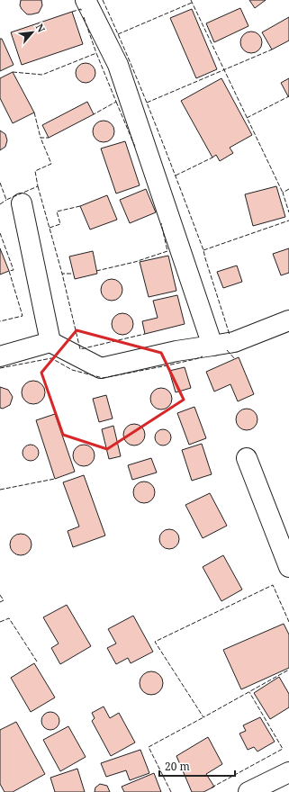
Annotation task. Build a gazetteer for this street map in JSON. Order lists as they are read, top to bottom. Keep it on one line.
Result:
{"scale_bar":"20 m","north":"top right"}
